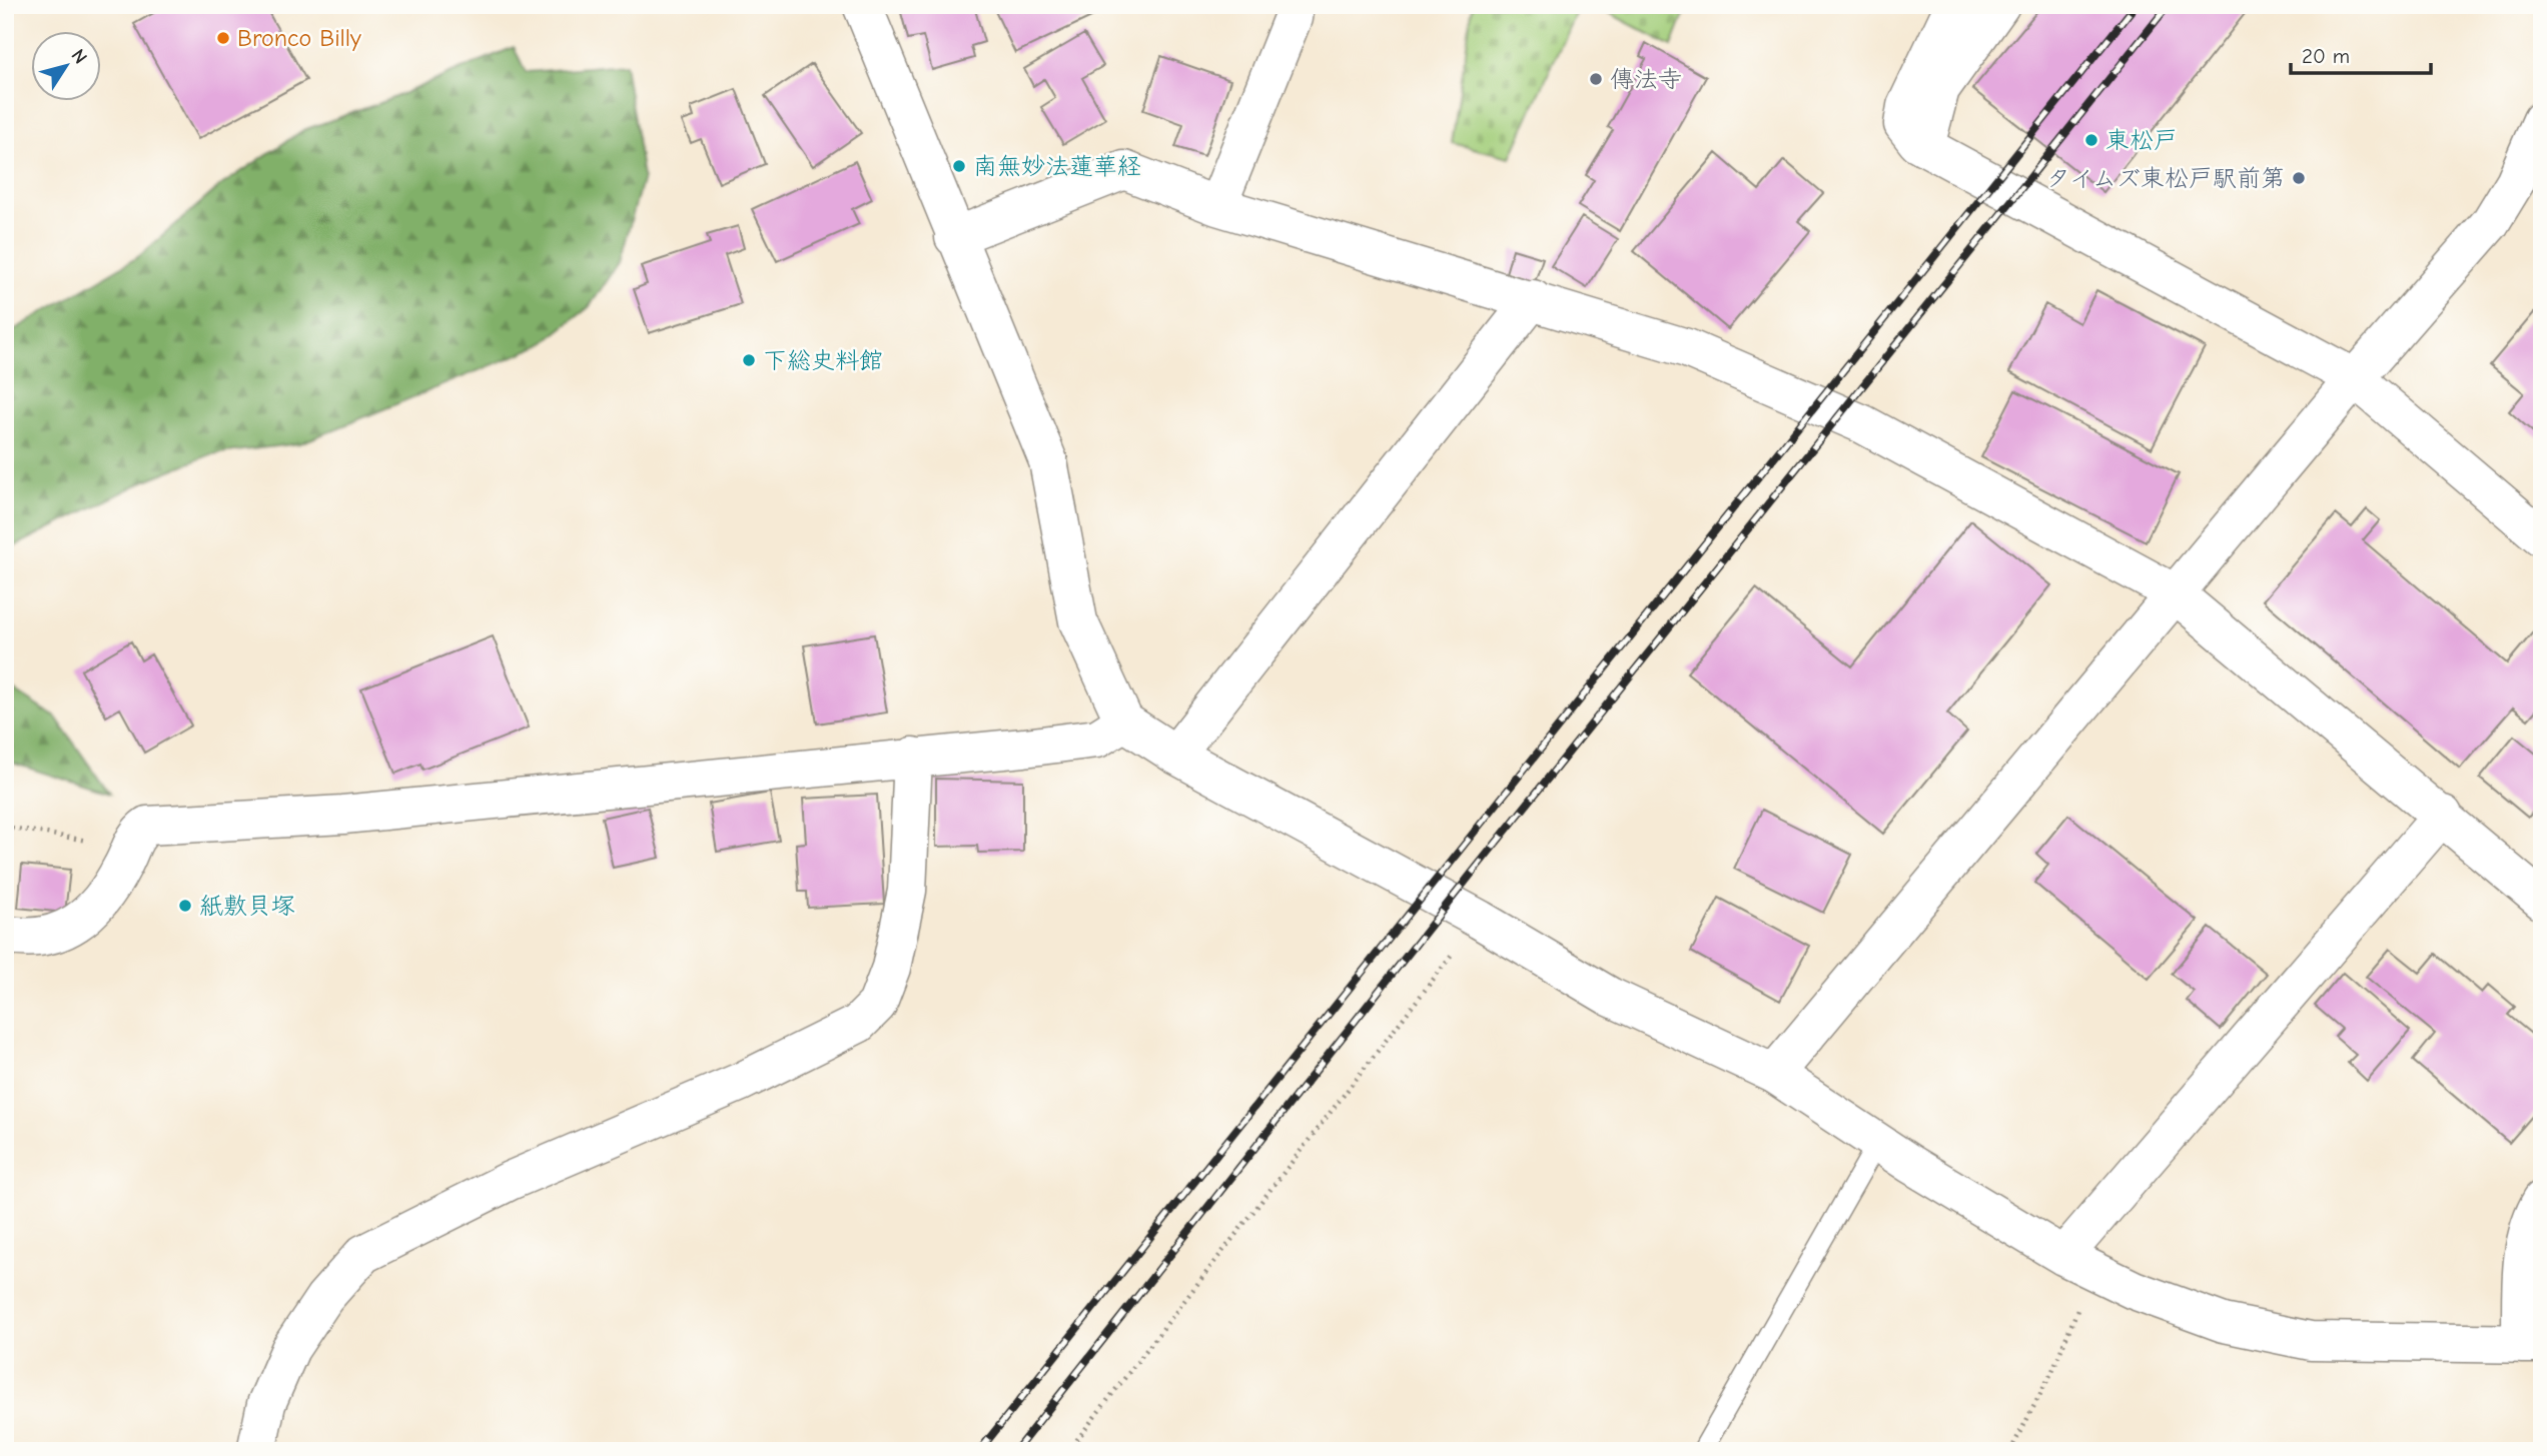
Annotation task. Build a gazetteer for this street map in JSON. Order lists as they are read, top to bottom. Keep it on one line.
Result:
{"places":["Bronco Billy","傳法寺","東松戸","南無妙法蓮華経","タイムズ東松戸駅前第","下総史料館","紙敷貝塚"],"scale_bar":"20 m","north":"top right"}
